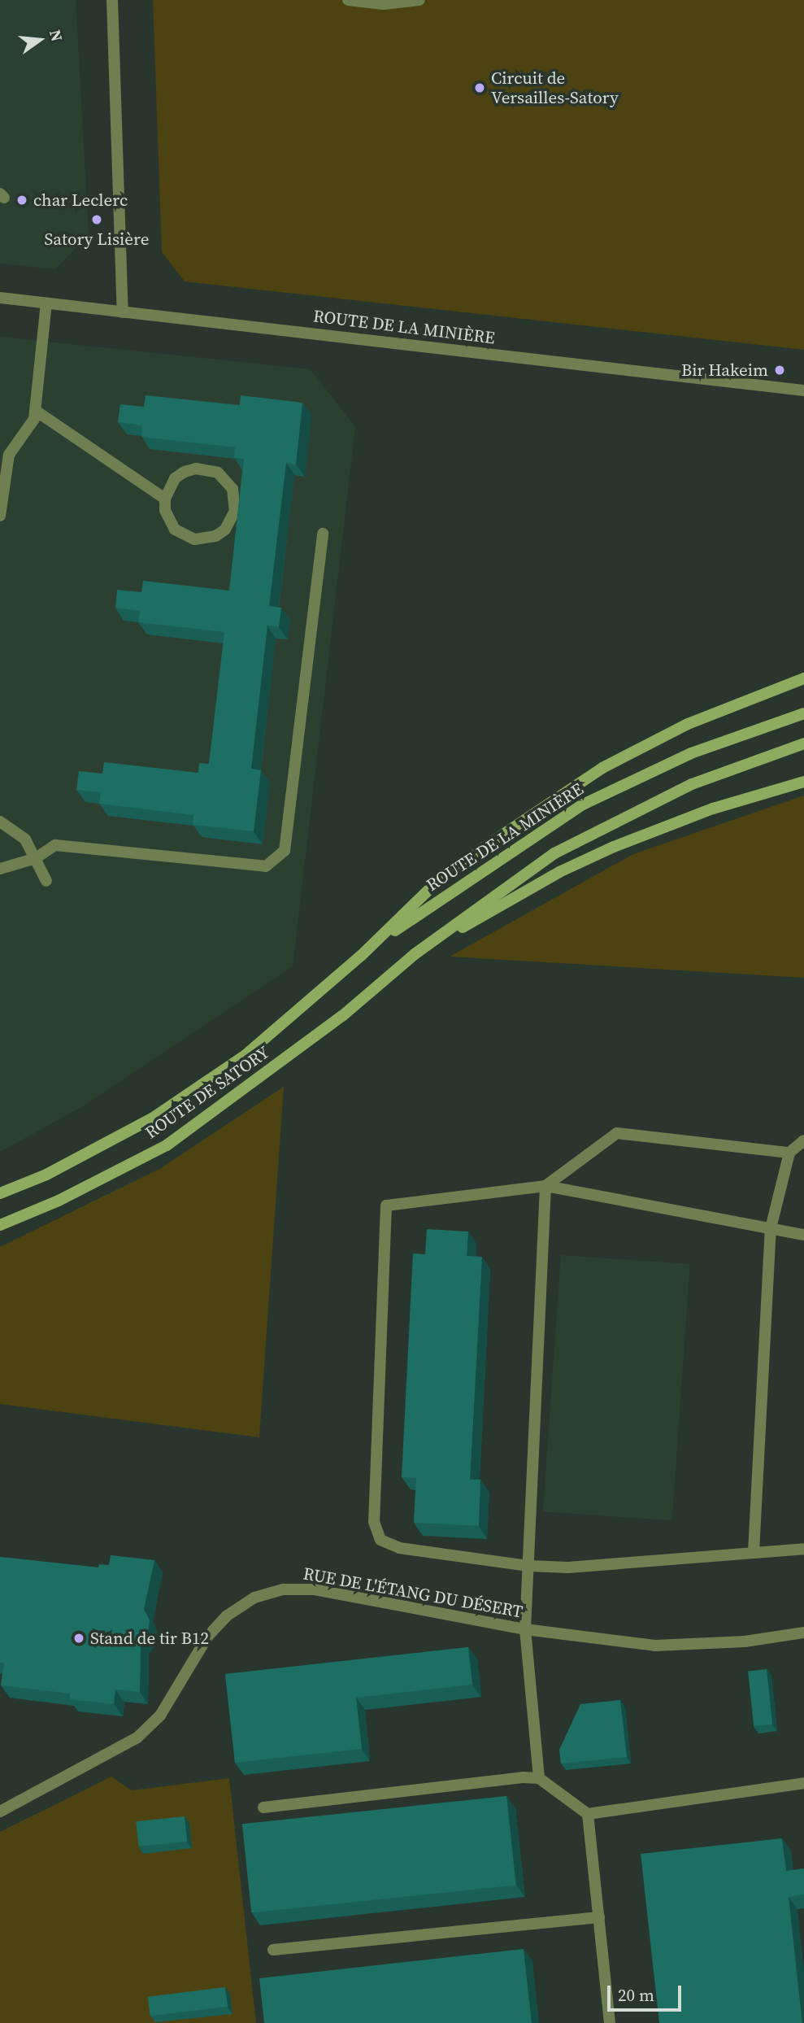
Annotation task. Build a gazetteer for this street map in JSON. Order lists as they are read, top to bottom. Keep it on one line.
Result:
{"streets":{"main road":["ROUTE DE LA MINIÈRE","ROUTE DE SATORY"],"street":["RUE DE L'ÉTANG DU DÉSERT"]},"crossings":[["ROUTE DE LA MINIÈRE","ROUTE DE SATORY"]],"places":["Circuit de Versailles-Satory","char Leclerc","Satory Lisière","Bir Hakeim","Stand de tir B12"],"scale_bar":"20 m","north":"right"}
